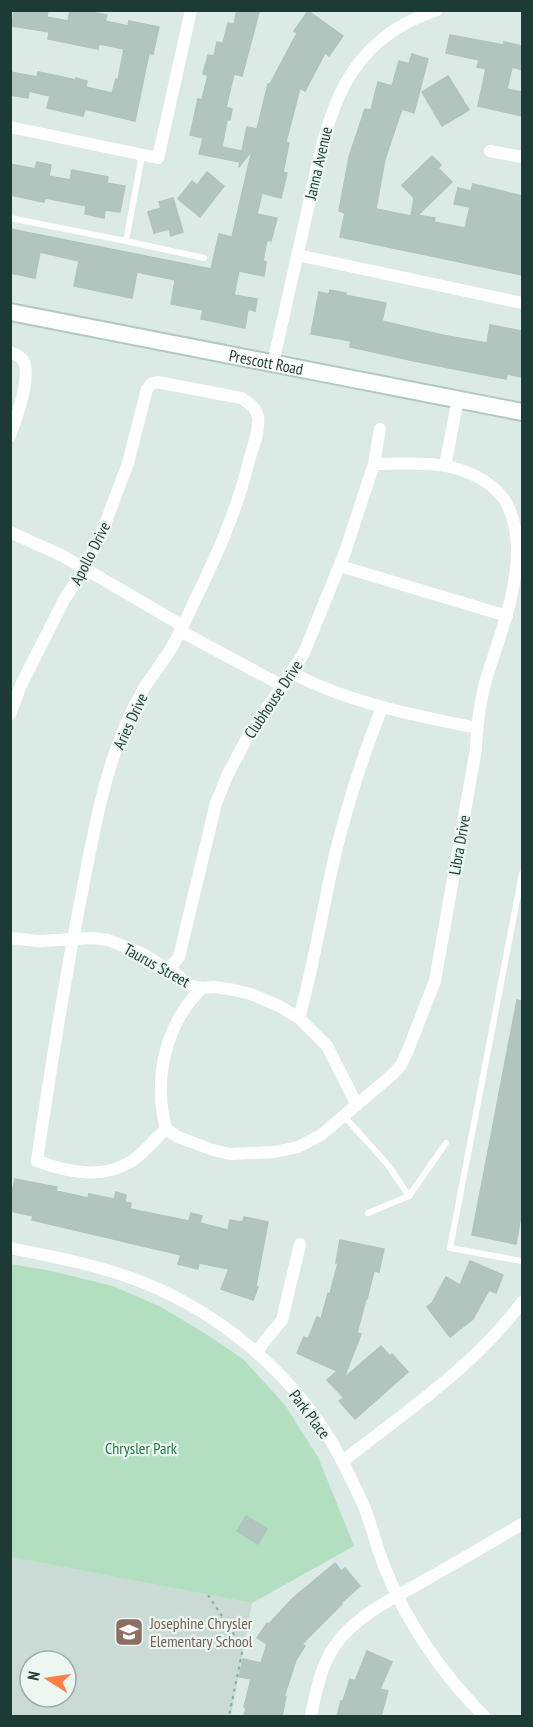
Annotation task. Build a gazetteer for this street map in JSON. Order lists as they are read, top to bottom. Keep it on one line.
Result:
{"streets":{"main road":["Prescott Road"],"street":["Janna Avenue","Apollo Drive","Clubhouse Drive","Aries Drive","Libra Drive","Taurus Street","Park Place"]},"crossings":[["Janna Avenue","Prescott Road"],["Apollo Drive","Aries Drive"],["Clubhouse Drive","Libra Drive"],["Clubhouse Drive","Taurus Street"],["Aries Drive","Libra Drive"],["Aries Drive","Taurus Street"],["Libra Drive","Taurus Street"]],"parks":["Chrysler Park"],"places":{"school or university":["Josephine Chrysler Elementary School"]},"north":"left"}
